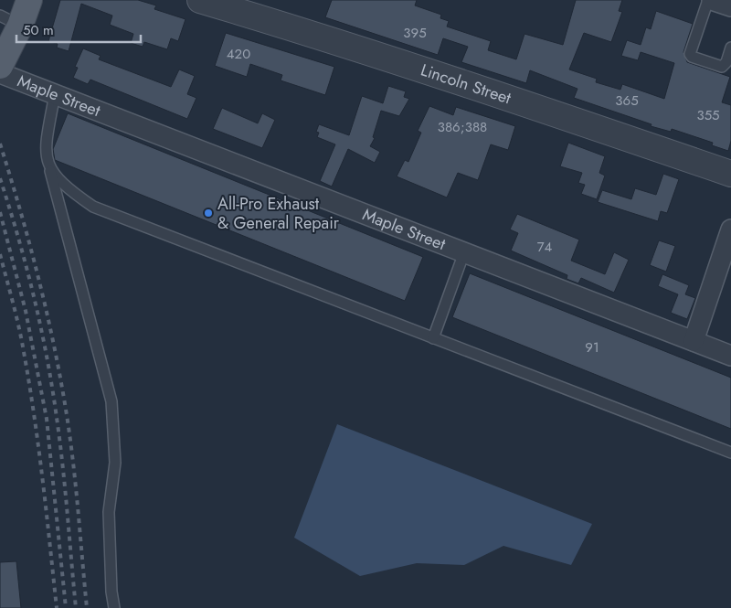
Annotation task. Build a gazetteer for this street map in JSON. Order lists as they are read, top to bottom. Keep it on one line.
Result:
{"streets":{"street":["Lincoln Street","Maple Street"]},"places":["All-Pro Exhaust & General Repair"],"house_numbers":["395","420","365","355","386;388","74","91"],"scale_bar":"50 m"}
